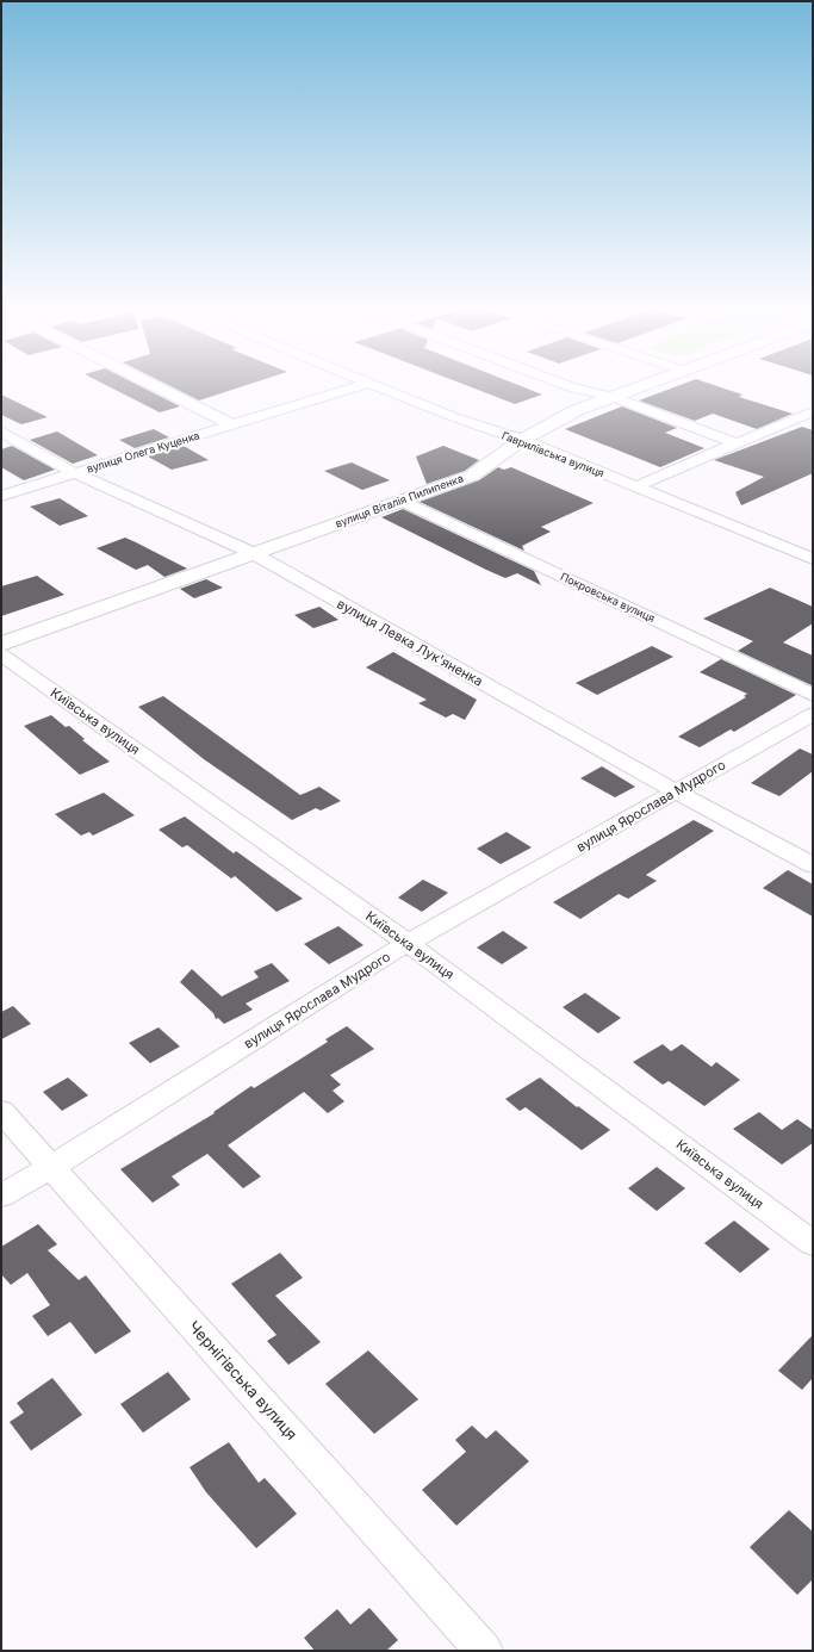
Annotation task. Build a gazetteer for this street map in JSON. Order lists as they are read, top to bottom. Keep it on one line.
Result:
{"streets":{"street":["вулиця Олега Куценка","Гаврилівська вулиця","вулиця Віталія Пилипенка","Покровська вулиця","вулиця Левка Лук'яненка","Київська вулиця","вулиця Ярослава Мудрого","Чернігівська вулиця"]},"crossings":[["вулиця Олега Куценка","вулиця Левка Лук'яненка"],["Гаврилівська вулиця","вулиця Віталія Пилипенка"],["вулиця Віталія Пилипенка","Покровська вулиця"],["вулиця Віталія Пилипенка","вулиця Левка Лук'яненка"],["вулиця Левка Лук'яненка","вулиця Ярослава Мудрого"],["Київська вулиця","вулиця Ярослава Мудрого"],["вулиця Ярослава Мудрого","Чернігівська вулиця"]]}
